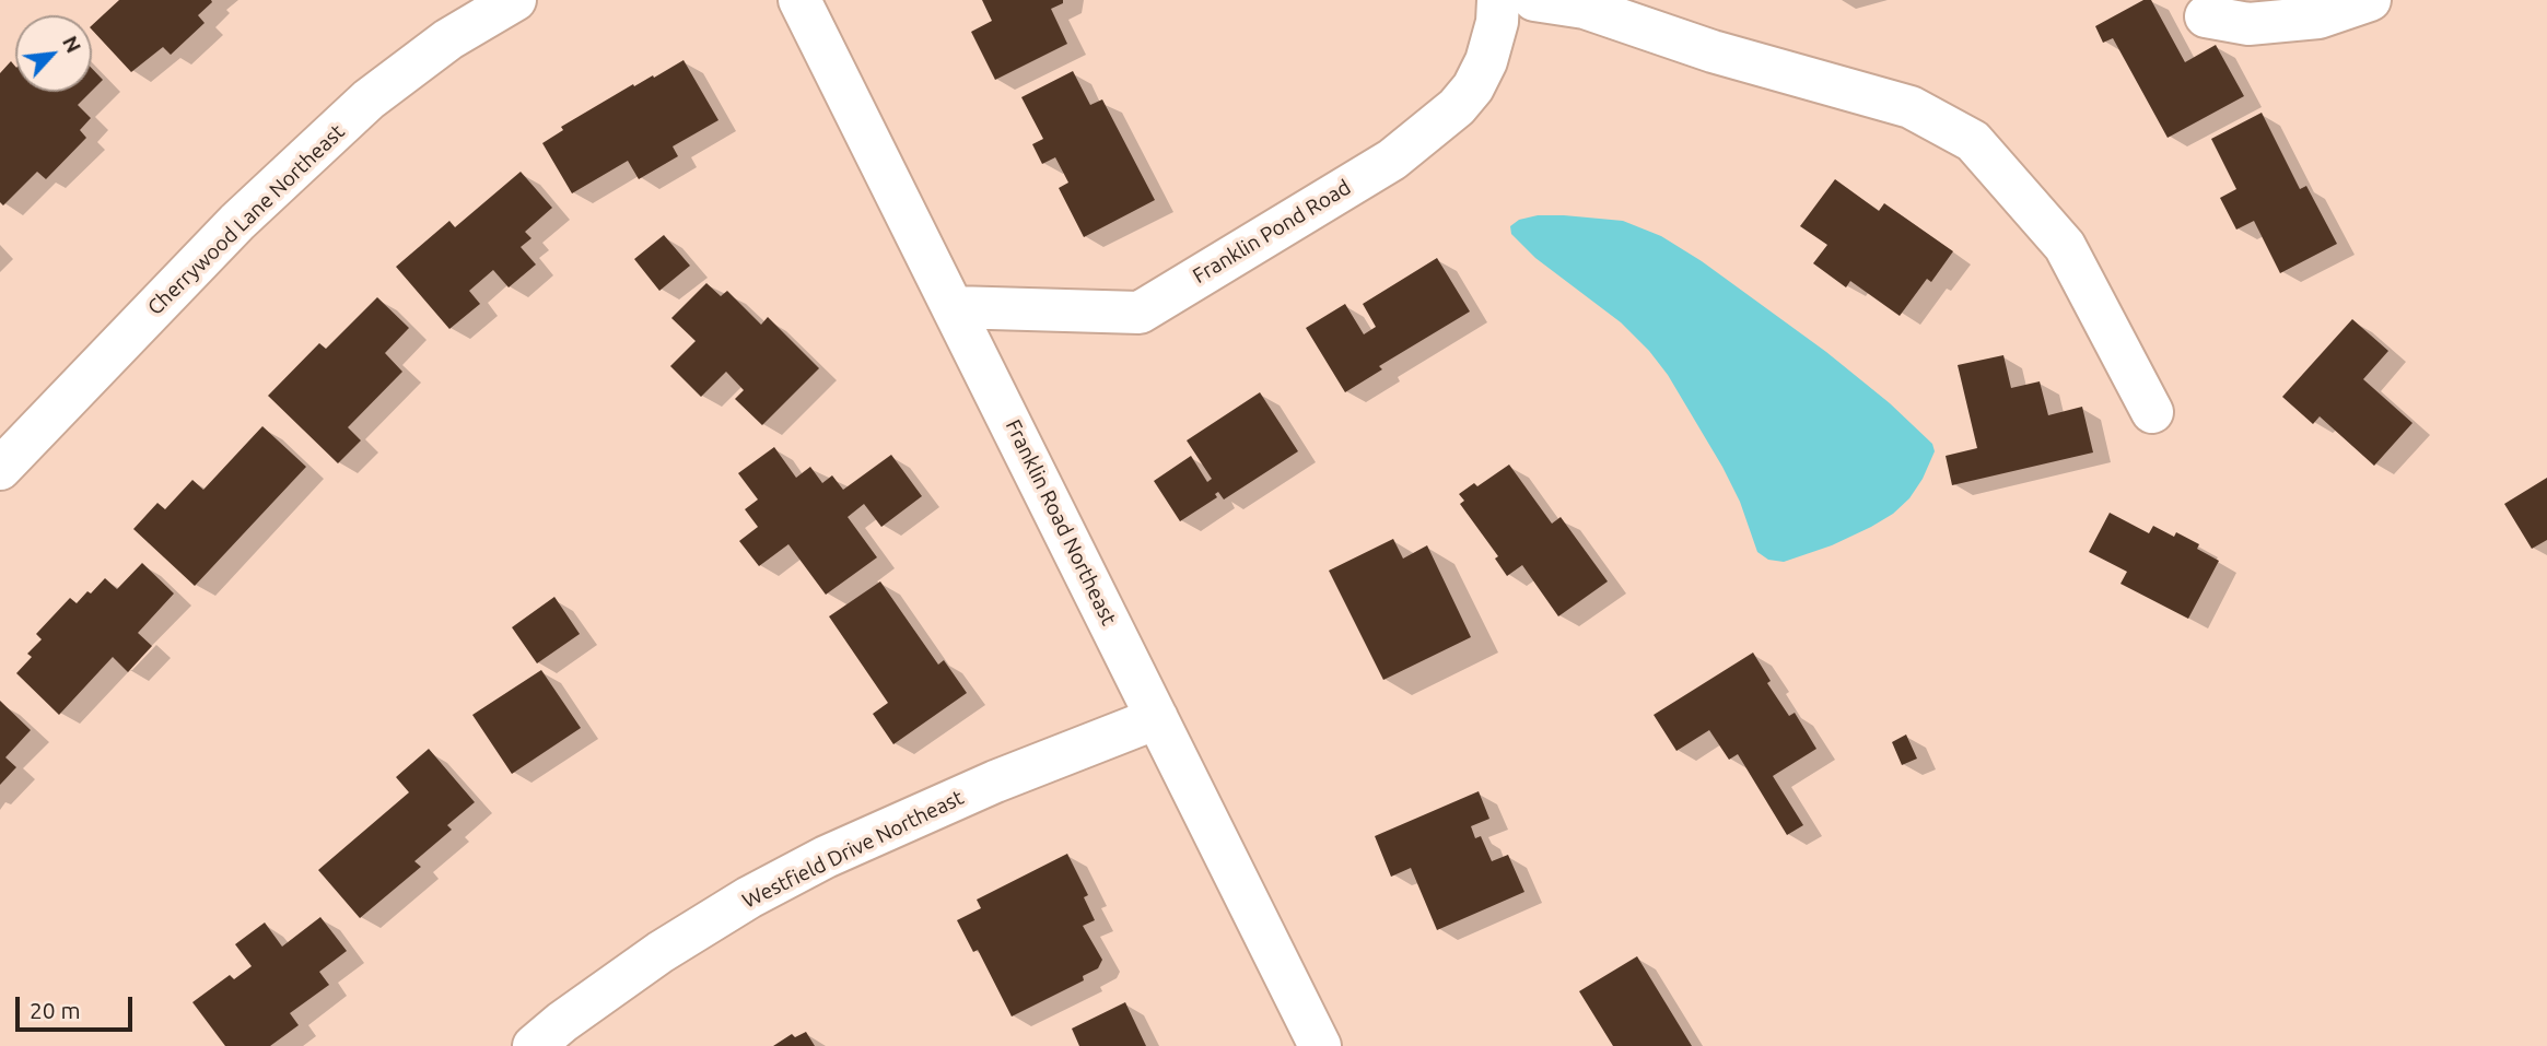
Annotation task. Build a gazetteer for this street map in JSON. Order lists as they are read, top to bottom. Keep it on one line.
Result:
{"streets":{"street":["Cherrywood Lane Northeast","Franklin Pond Road","Franklin Road Northeast","Westfield Drive Northeast"]},"crossings":[["Franklin Pond Road","Franklin Road Northeast"],["Franklin Road Northeast","Westfield Drive Northeast"]],"scale_bar":"20 m","north":"top right"}
